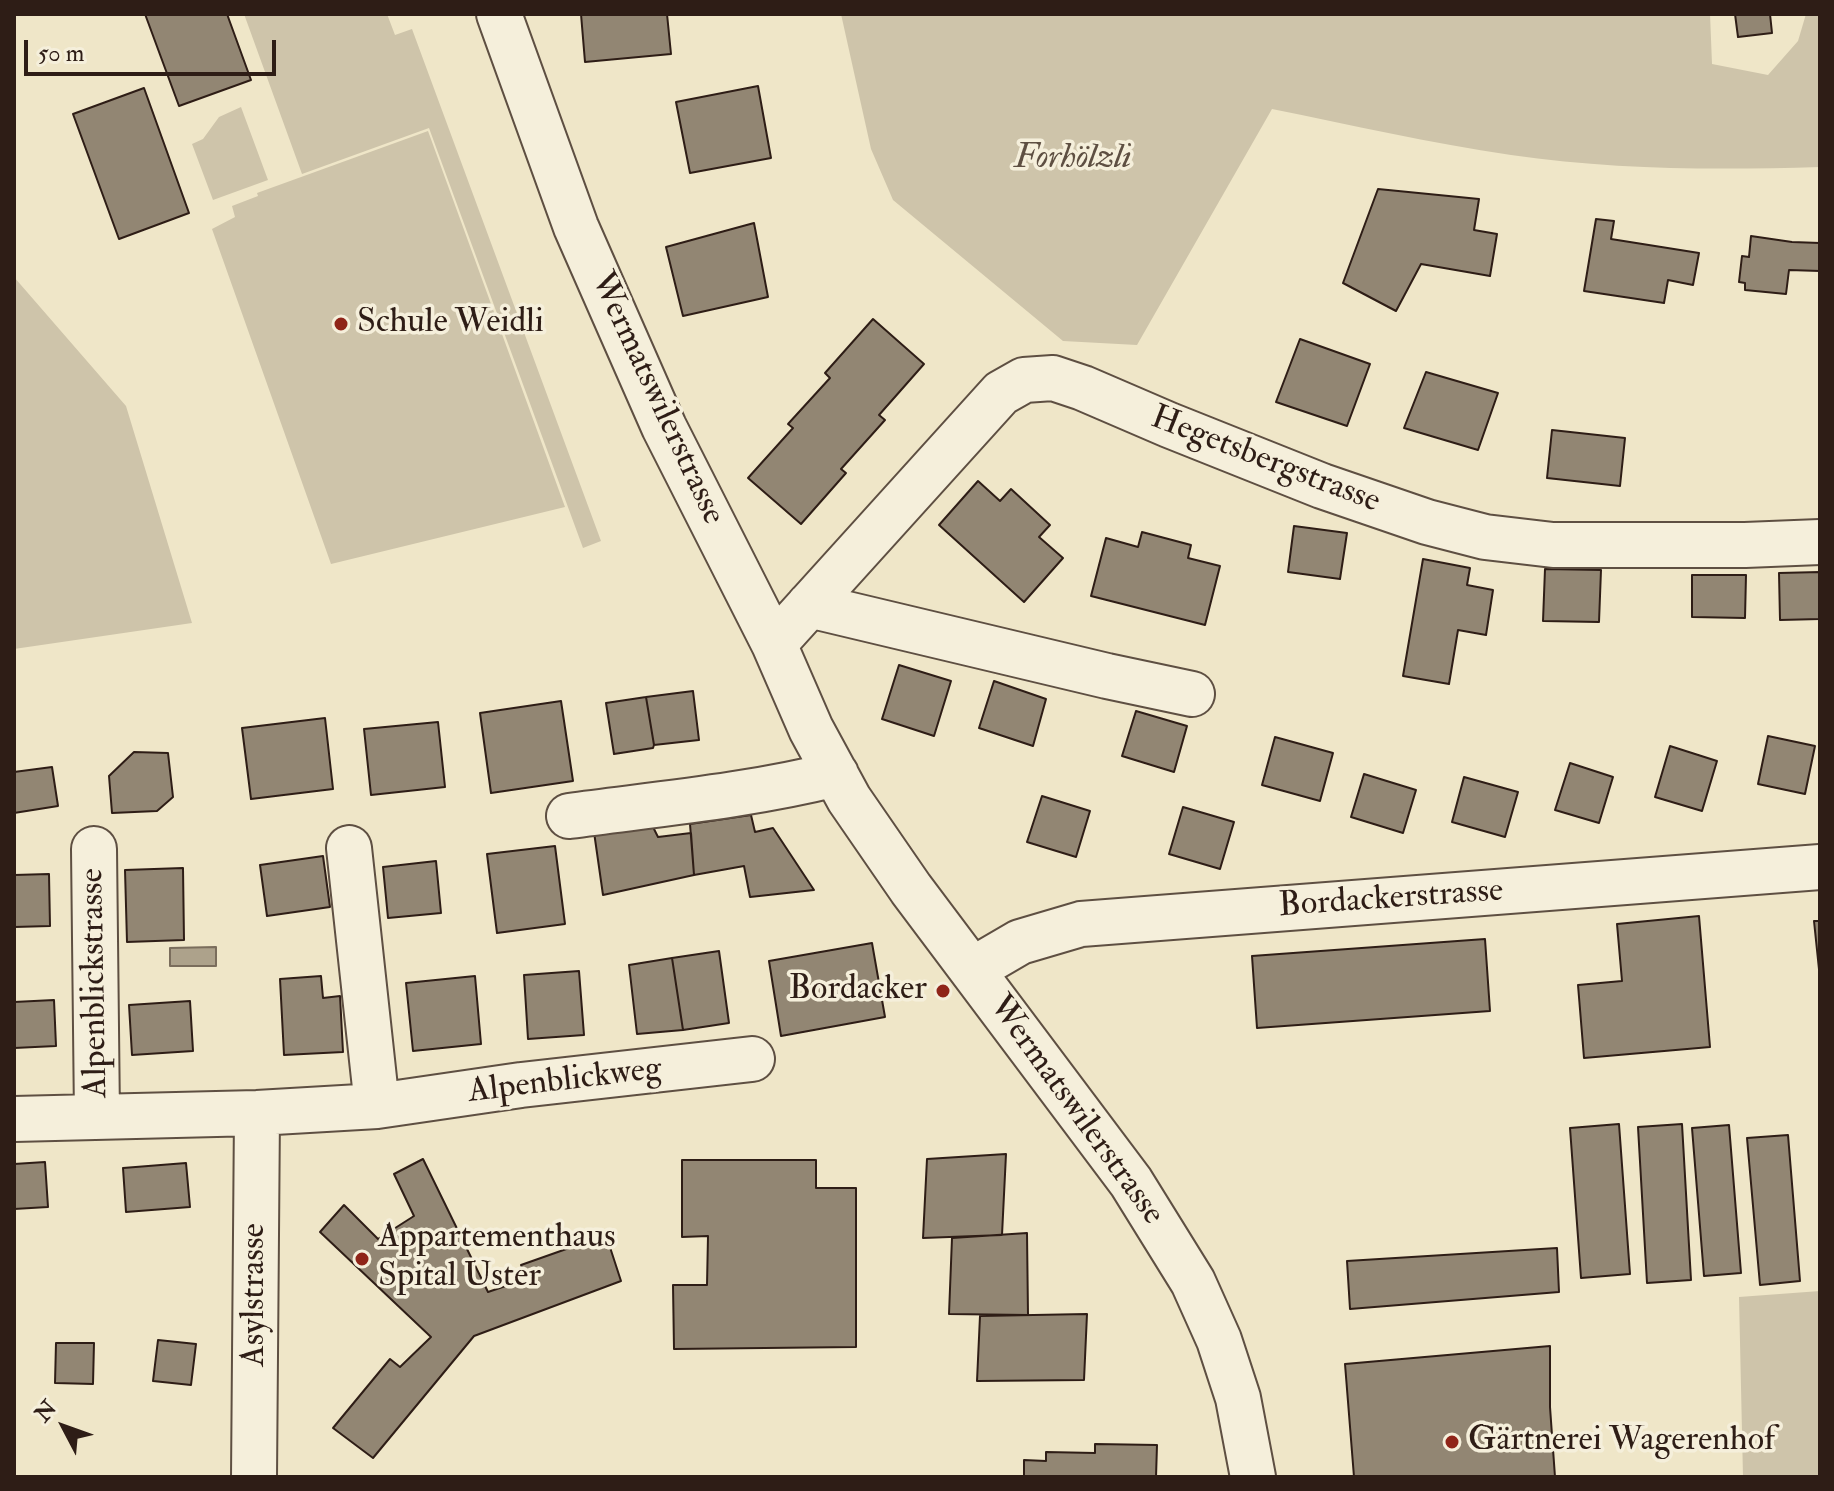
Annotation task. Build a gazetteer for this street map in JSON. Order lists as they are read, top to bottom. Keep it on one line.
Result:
{"streets":{"street":["Wermatswilerstrasse","Hegetsbergstrasse","Bordackerstrasse","Alpenblickstrasse","Alpenblickweg","Asylstrasse"]},"crossings":[["Wermatswilerstrasse","Hegetsbergstrasse"],["Wermatswilerstrasse","Bordackerstrasse"],["Alpenblickstrasse","Alpenblickweg"],["Alpenblickstrasse","Asylstrasse"],["Alpenblickweg","Asylstrasse"]],"parks":["Forhölzli"],"places":["Schule Weidli","Bordacker","Appartementhaus Spital Uster","Gärtnerei Wagerenhof"],"scale_bar":"50 m","north":"top left"}
